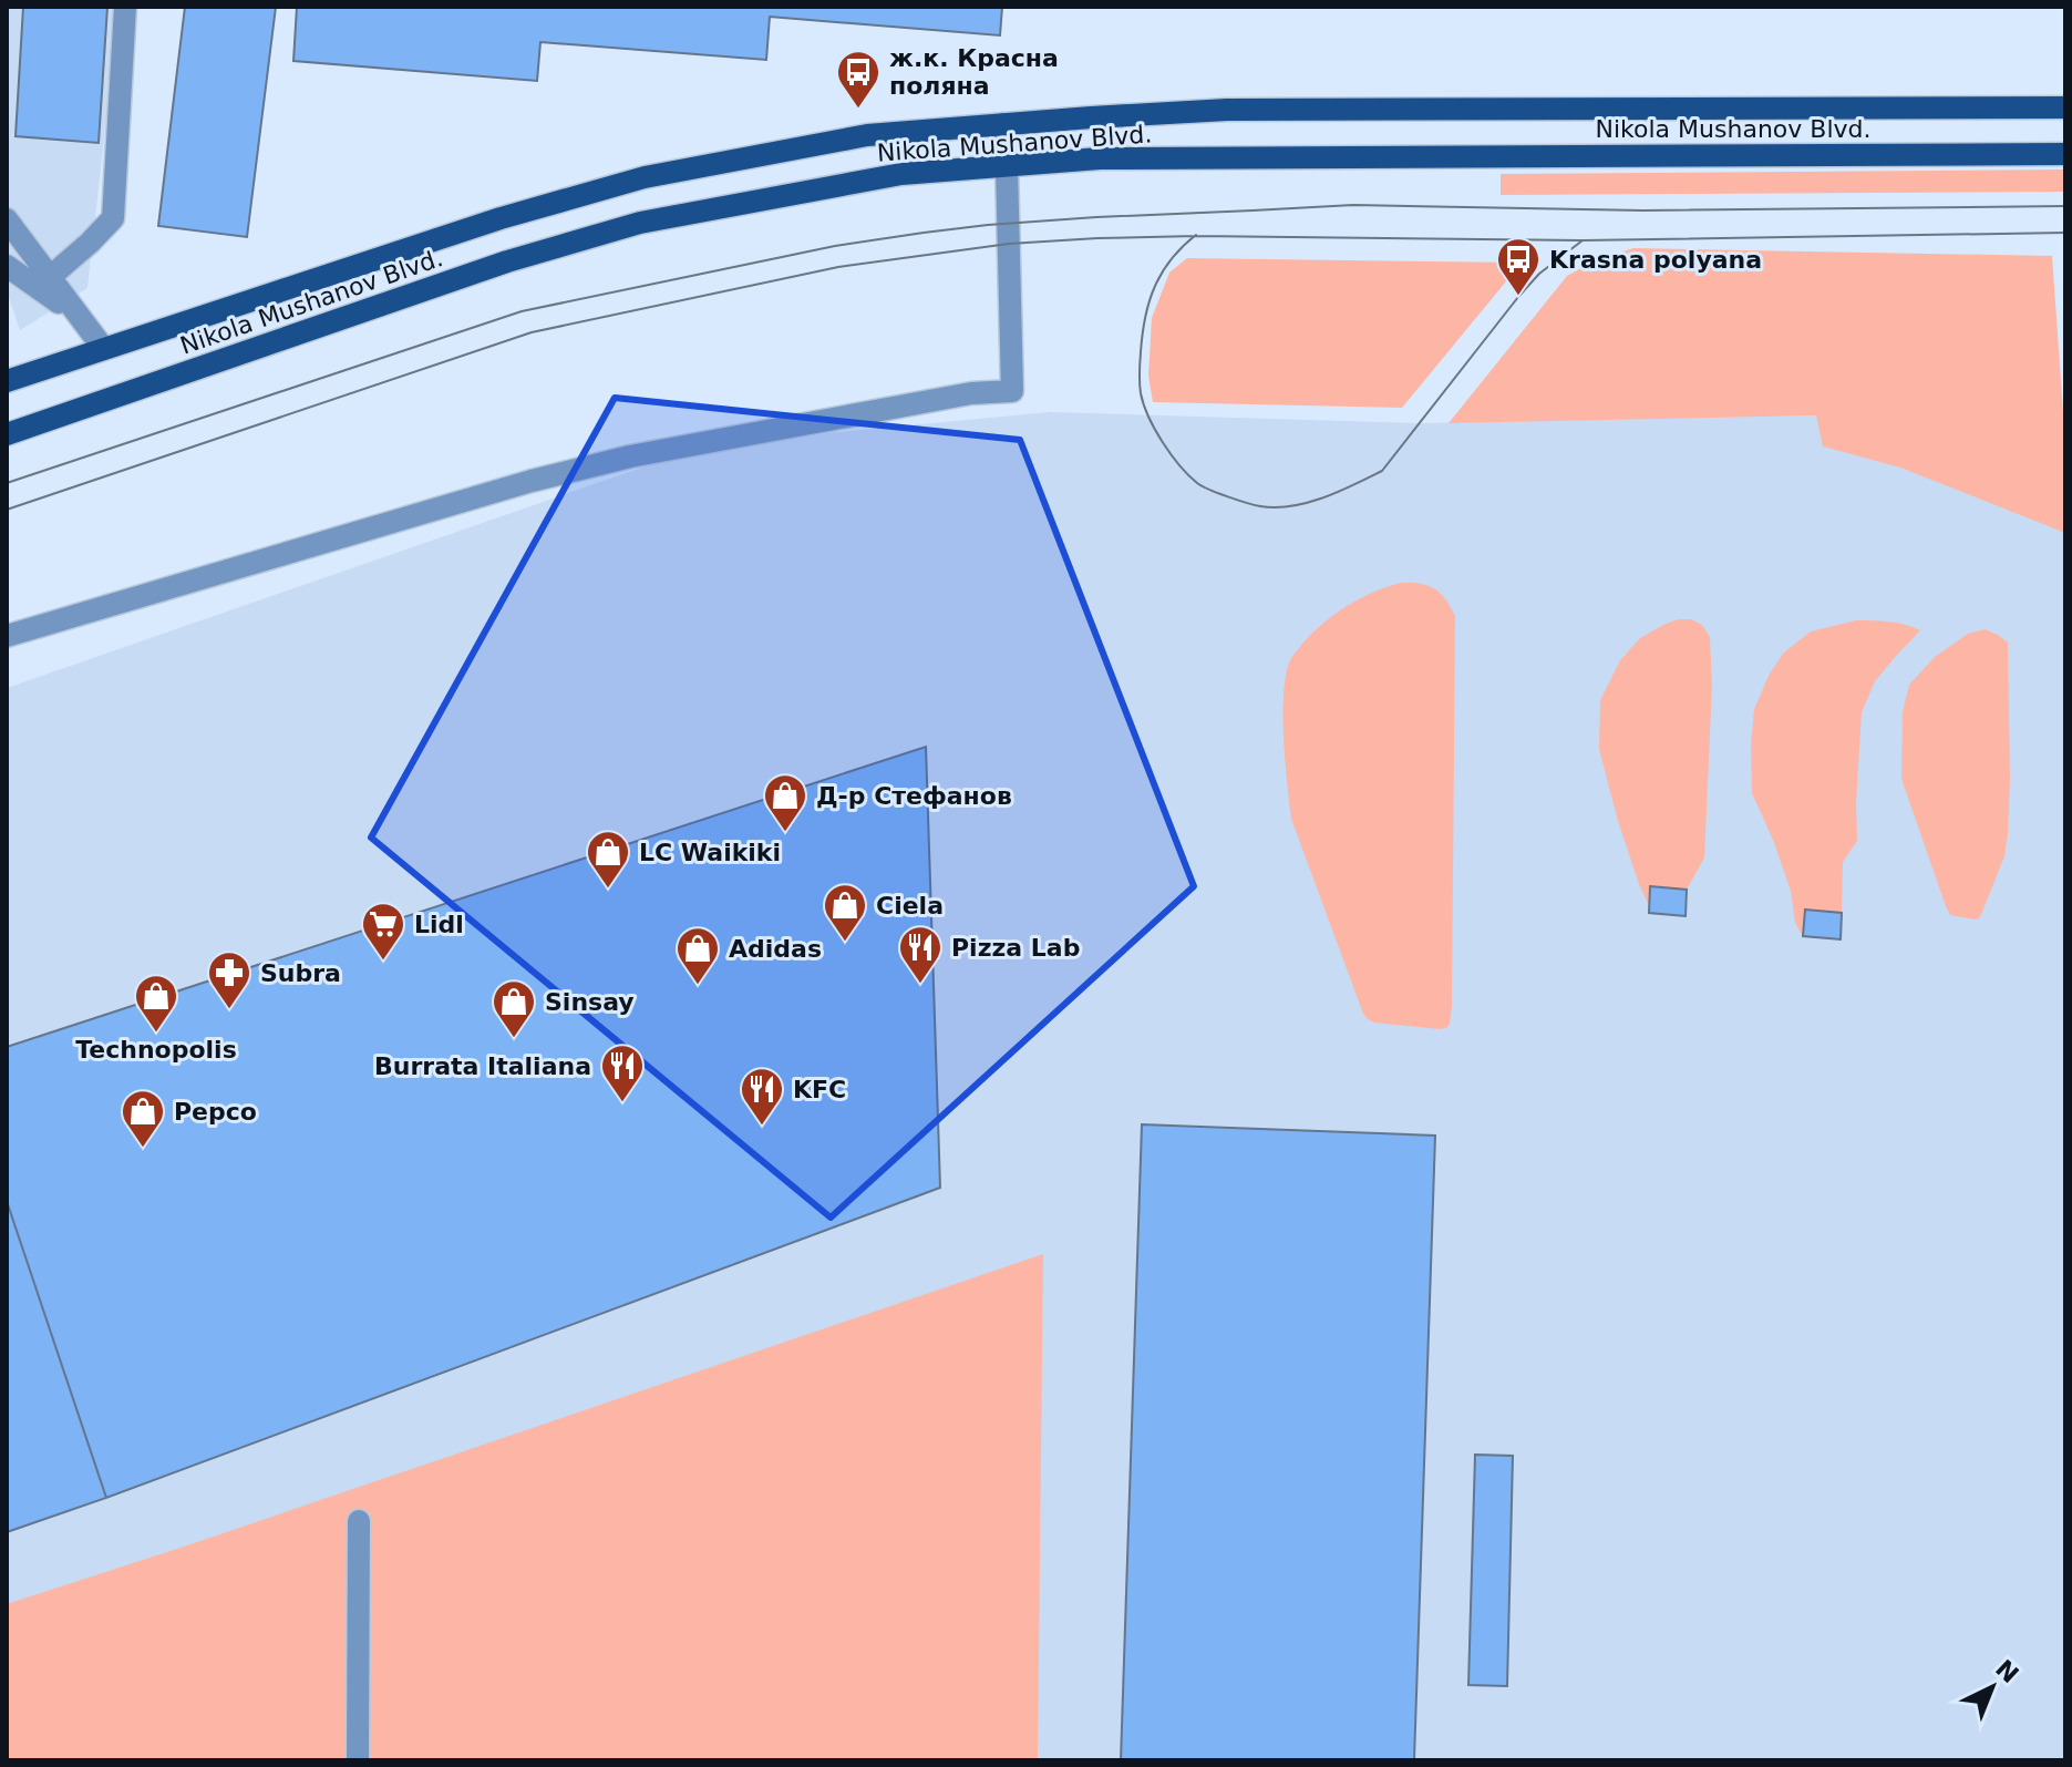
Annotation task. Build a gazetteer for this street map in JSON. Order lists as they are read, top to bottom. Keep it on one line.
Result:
{"streets":{"main road":["Nikola Mushanov Blvd."]},"places":{"bus stop":["ж.к. Красна поляна","Krasna polyana"],"shop":["Д-р Стефанов","LC Waikiki","Ciela","Adidas","Technopolis","Sinsay","Pepco"],"supermarket":["Lidl"],"restaurant":["Pizza Lab","Burrata Italiana","KFC"],"pharmacy":["Subra"]},"north":"top right"}
